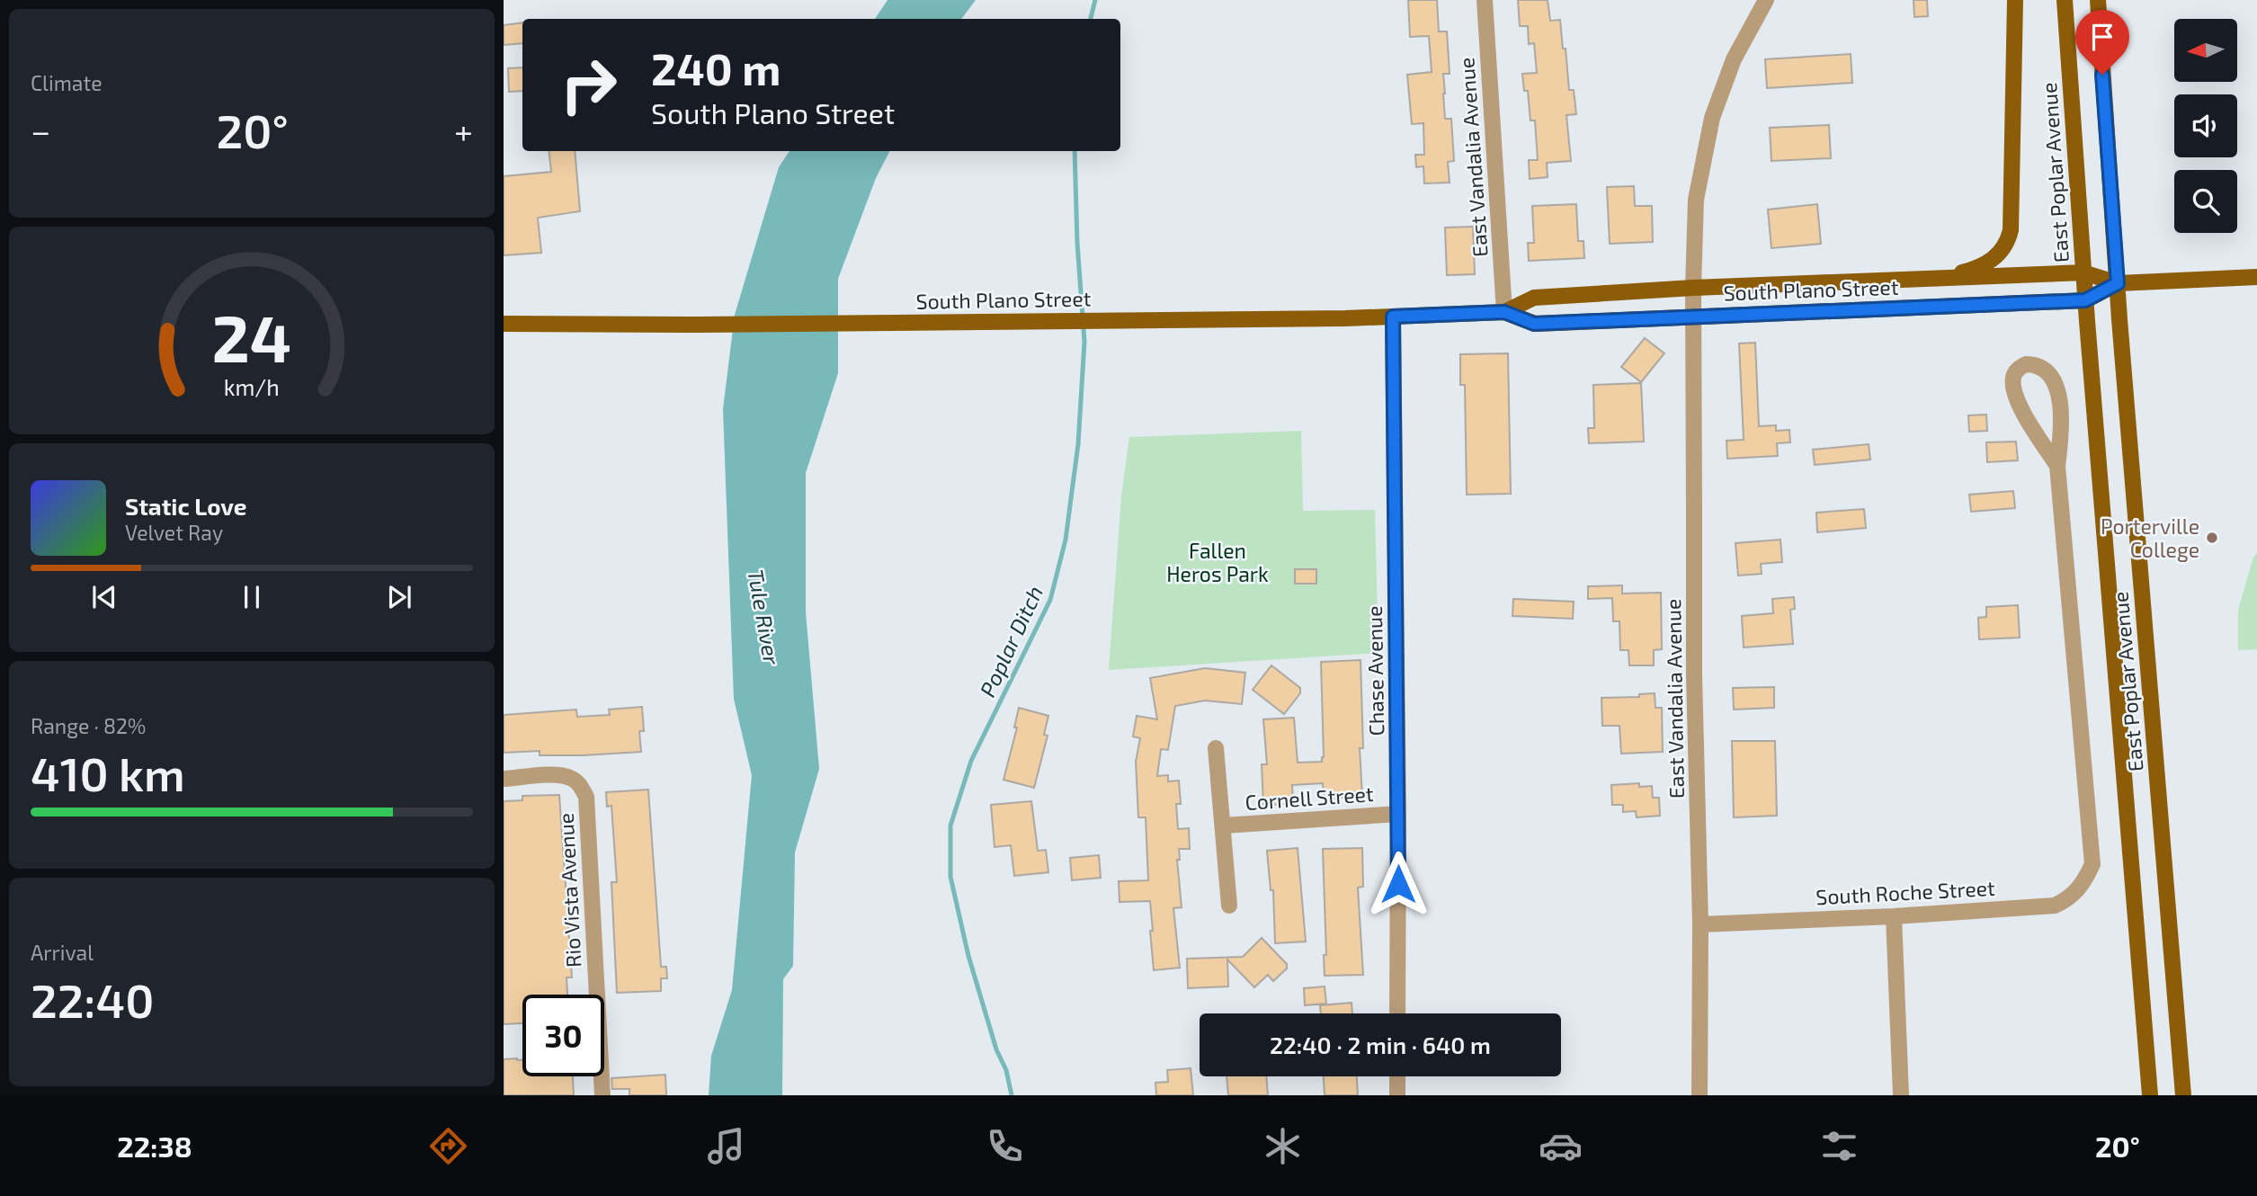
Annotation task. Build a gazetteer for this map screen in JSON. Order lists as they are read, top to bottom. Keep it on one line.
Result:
{"streets":{"main road":["East Poplar Avenue","South Plano Street"],"street":["East Vandalia Avenue","Chase Avenue","Cornell Street","Rio Vista Avenue","South Roche Street"]},"crossings":[["East Vandalia Avenue","South Plano Street"],["East Vandalia Avenue","South Roche Street"],["East Poplar Avenue","South Plano Street"],["South Plano Street","Chase Avenue"],["Chase Avenue","Cornell Street"]],"water":["Tule River","Poplar Ditch"],"parks":["Fallen Heros Park"],"places":["Porterville College"],"north":"left","page":{"tile":["Climate",["Range · 82%","410 km"],["Arrival","22:40"]],"turn":["240 m","South Plano Street"],"heat":["−","20°","+"],"song":["Static Love","Velvet Ray"],"limit":"30","trip":"22:40 · 2 min · 640 m","tabs":["22:38","20°"],"gauge":["24","km/h"]}}
